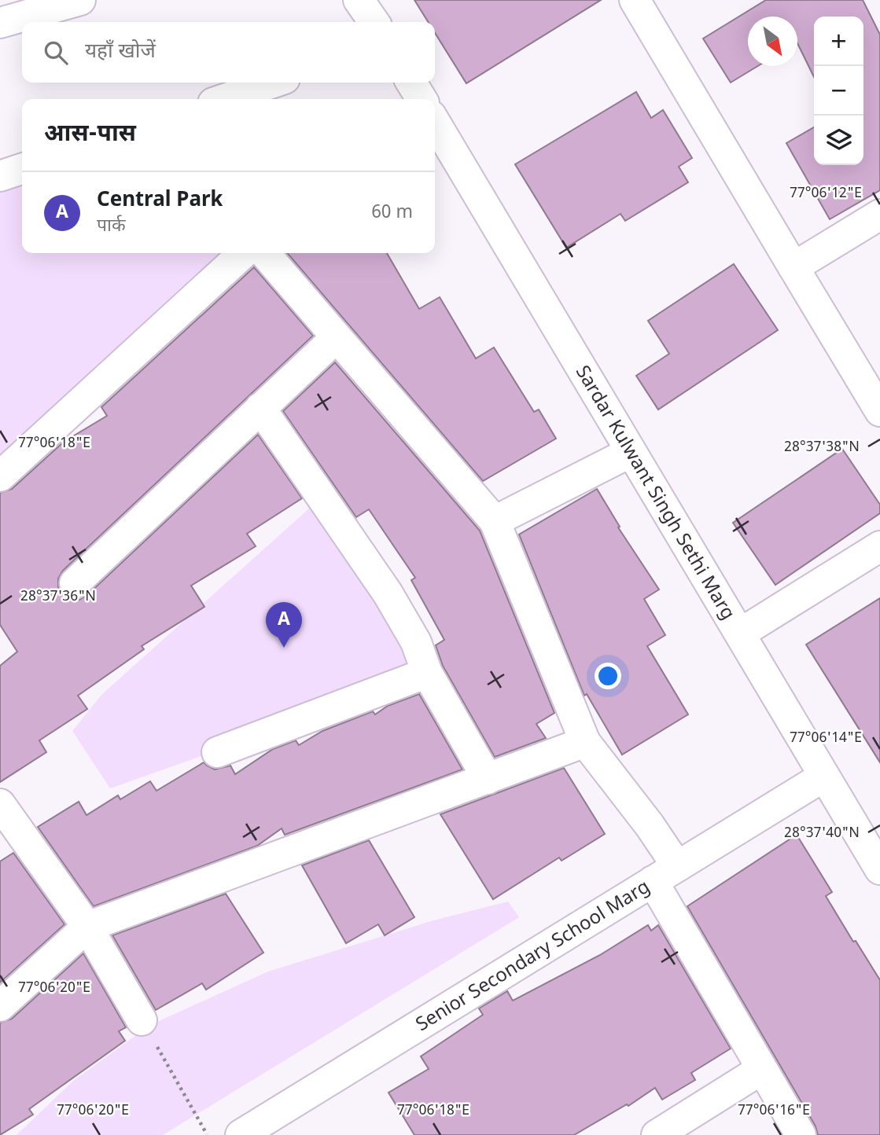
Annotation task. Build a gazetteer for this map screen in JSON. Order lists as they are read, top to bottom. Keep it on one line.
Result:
{"streets":{"street":["Sardar Kulwant Singh Sethi Marg","Senior Secondary School Marg"]},"crossings":[["Sardar Kulwant Singh Sethi Marg","Senior Secondary School Marg"]],"north":"bottom right","page":{"map_buttons":["+","−"],"search":"यहाँ खोजें","heading":"आस-पास","list":[{"mark":"A","name":"Central Park","note":"पार्क","value":"60 m"}],"pins":"A"},"coordinates":["77°06'12\"E","77°06'18\"E","28°37'38\"N","28°37'36\"N","77°06'14\"E","28°37'40\"N","77°06'20\"E","77°06'16\"E"]}
